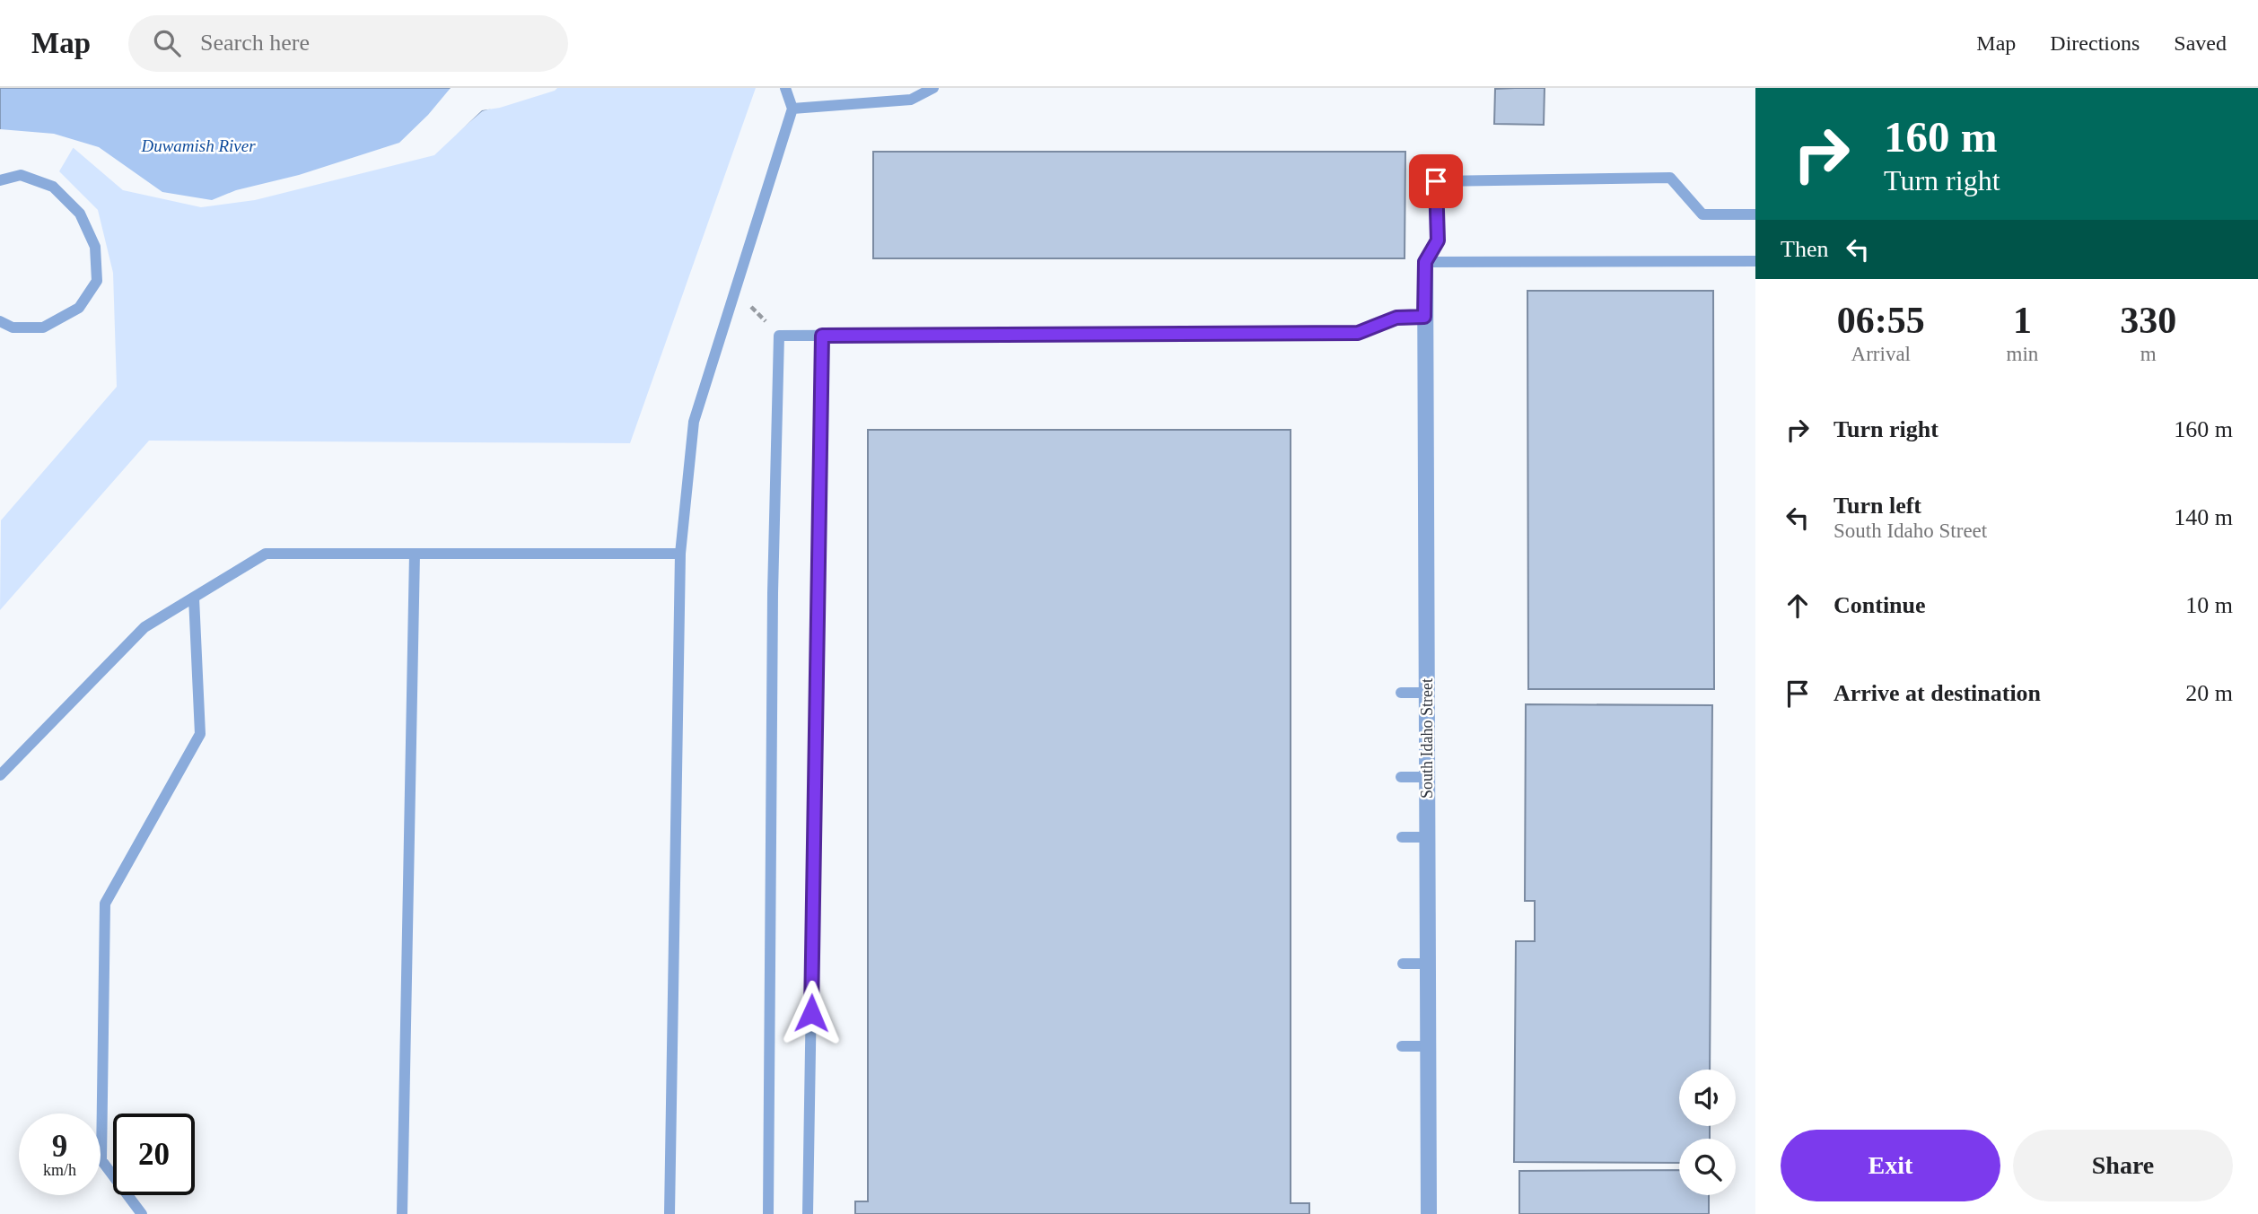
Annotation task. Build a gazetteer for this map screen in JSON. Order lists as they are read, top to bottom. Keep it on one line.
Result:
{"streets":{"street":["South Idaho Street"]},"water":["Duwamish River"],"page":{"header":"Map","search":"Search here","nav":["Map","Directions","Saved"],"turn":["160 m","Turn right"],"then":"Then","eta":["06:55","Arrival","1","min","330","m"],"list":[{"name":"Turn right","value":"160 m"},{"name":"Turn left","note":"South Idaho Street","value":"140 m"},{"name":"Continue","value":"10 m"},{"name":"Arrive at destination","value":"20 m"}],"speed":"9 km/h","limit":"20","buttons":["Exit","Share"]}}
